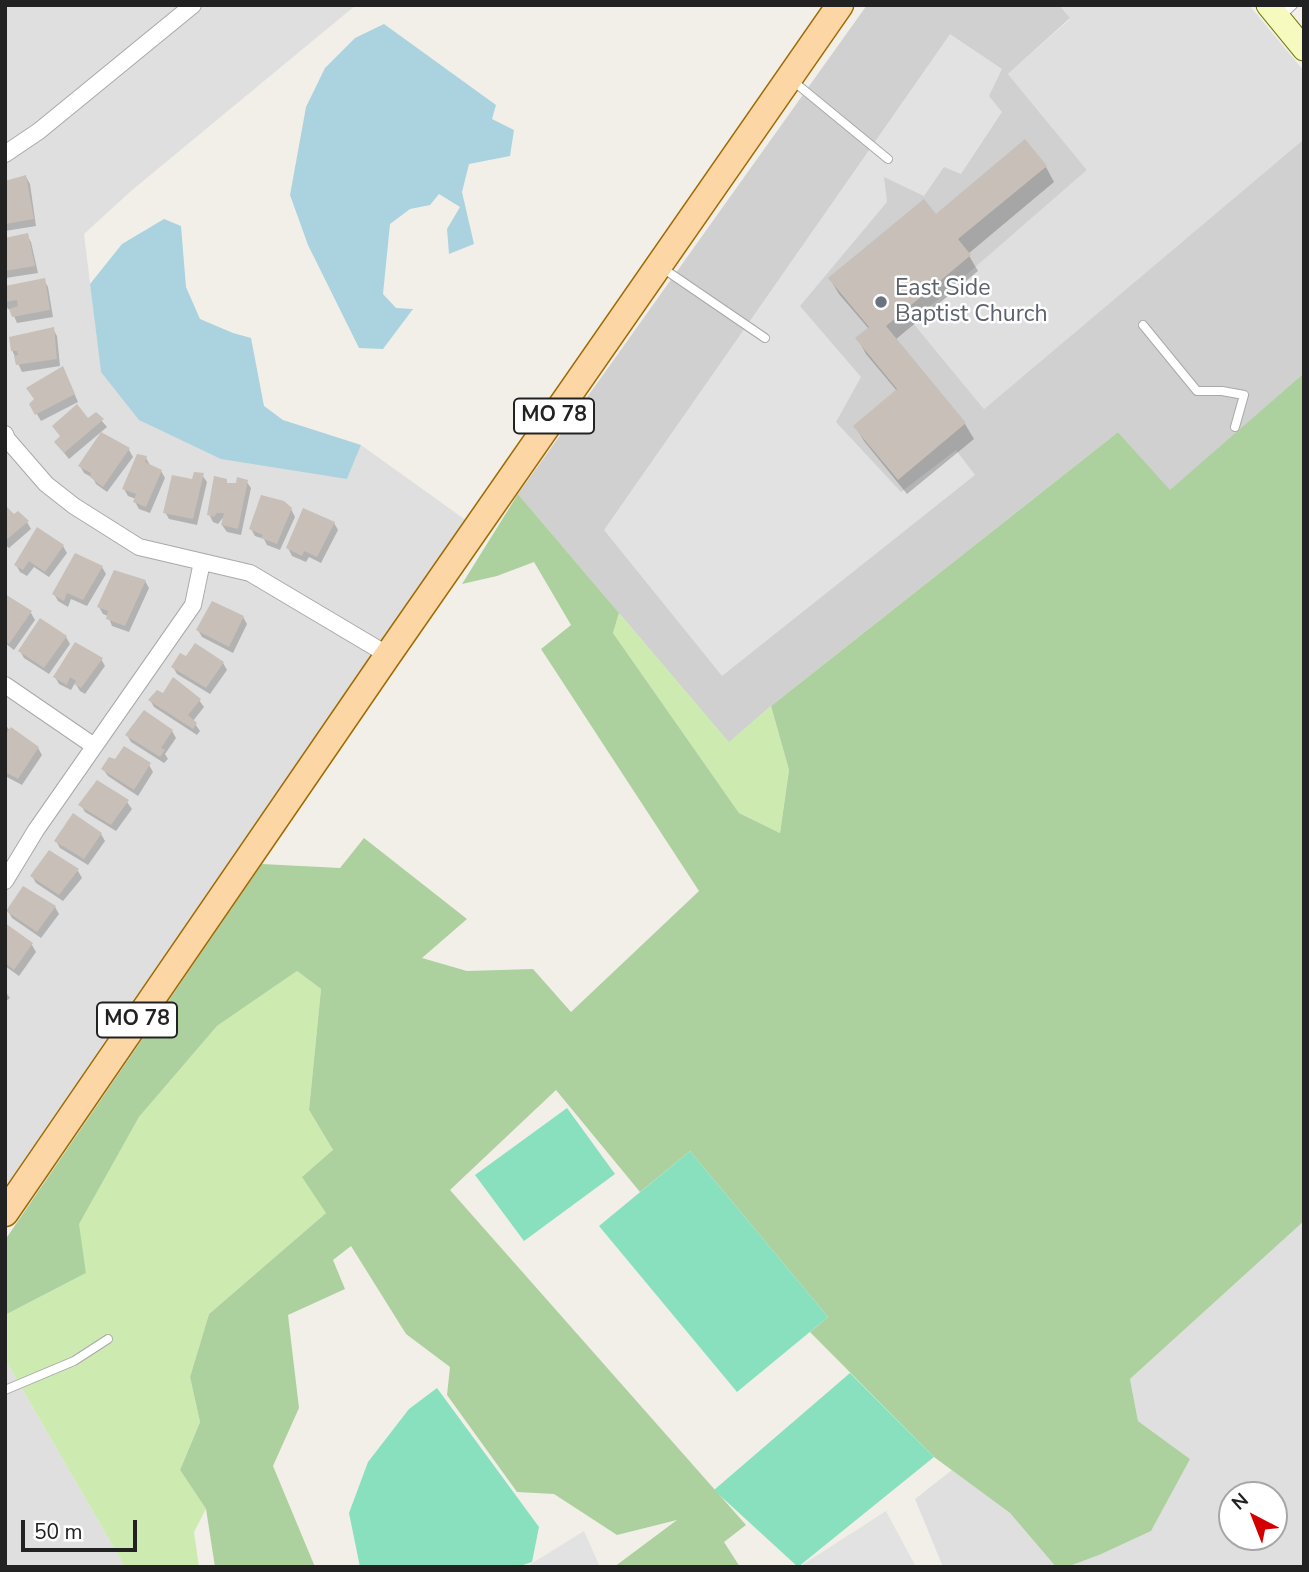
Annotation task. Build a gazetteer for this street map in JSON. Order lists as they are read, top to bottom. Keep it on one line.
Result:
{"streets":{"main road":["MO 78"]},"places":["East Side Baptist Church"],"scale_bar":"50 m","north":"top left"}
